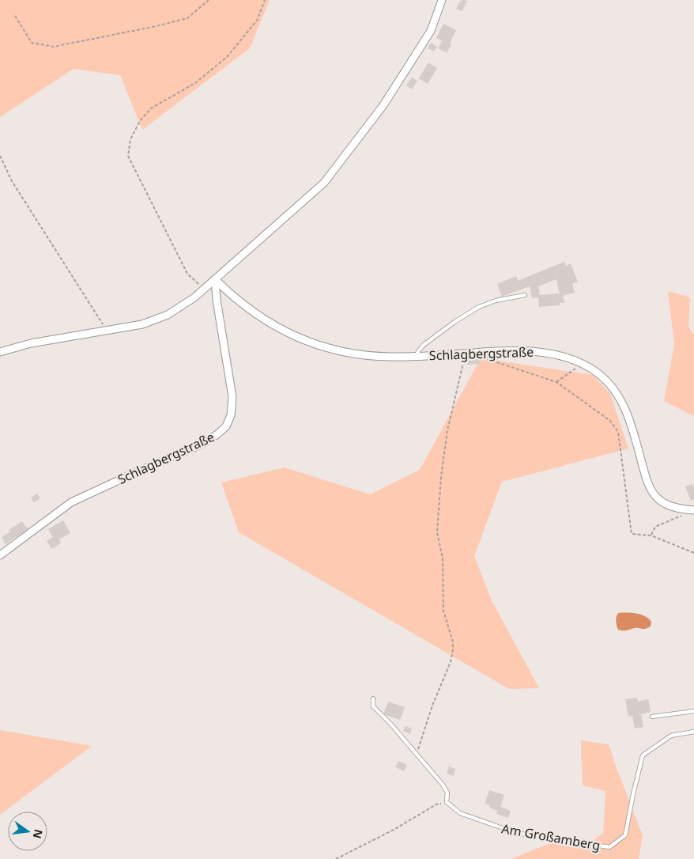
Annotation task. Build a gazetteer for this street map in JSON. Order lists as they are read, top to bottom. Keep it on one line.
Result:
{"streets":{"street":["Schlagbergstraße"],"lane":["Am Großamberg"]},"north":"right"}
